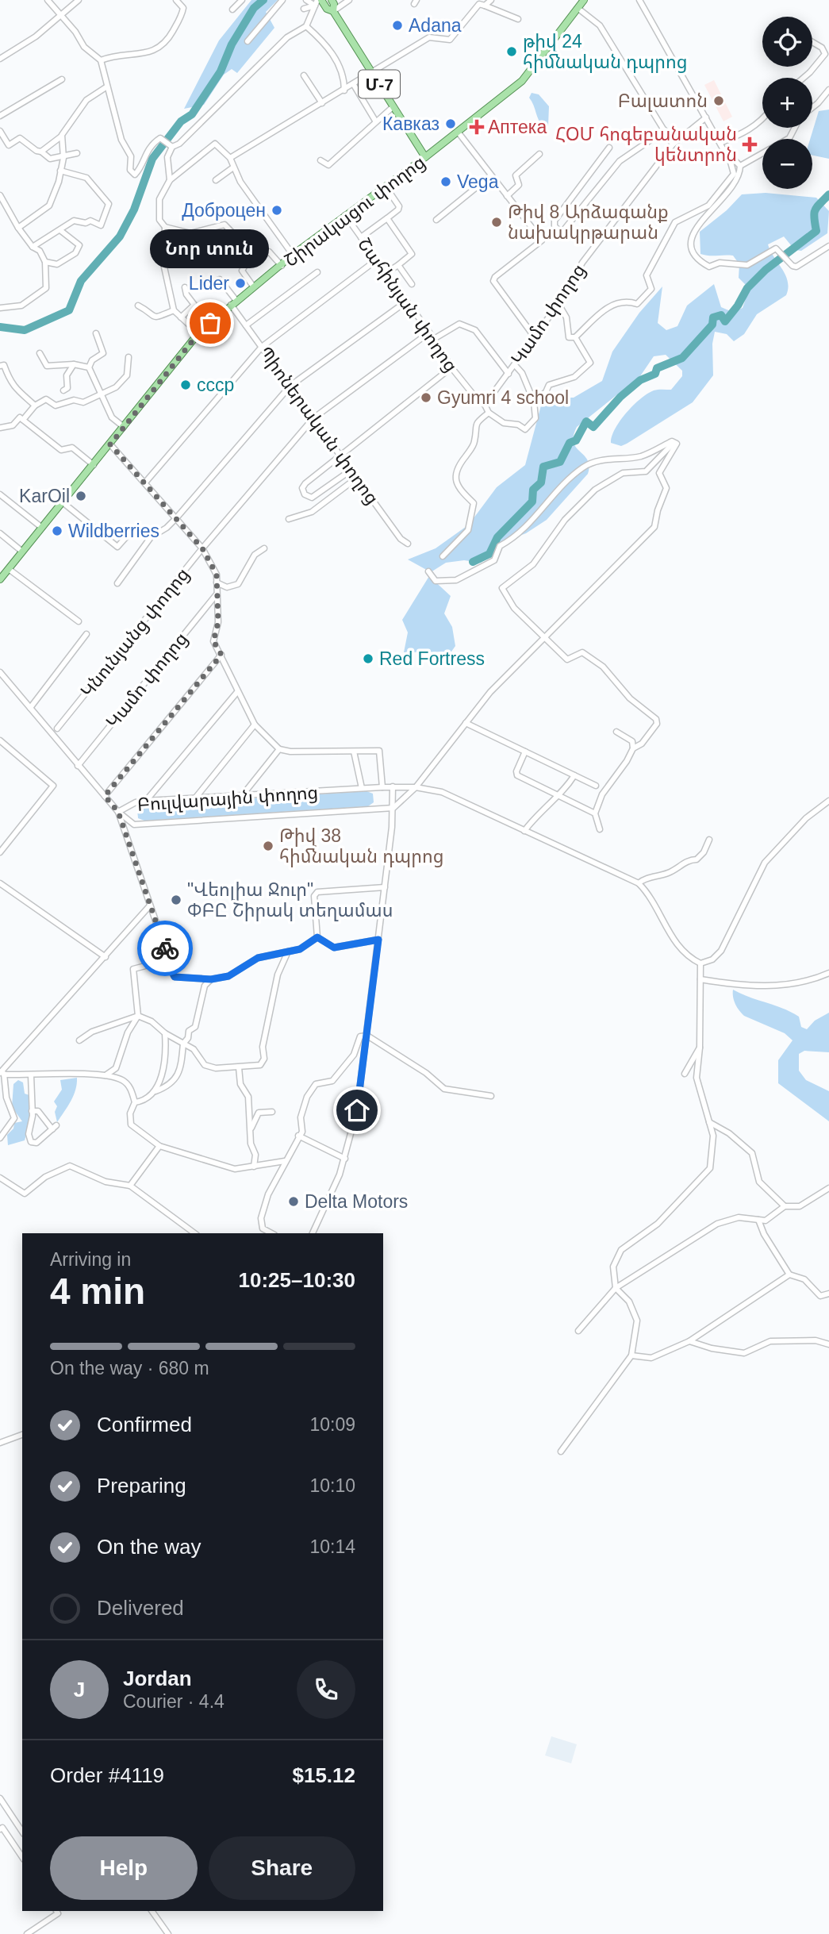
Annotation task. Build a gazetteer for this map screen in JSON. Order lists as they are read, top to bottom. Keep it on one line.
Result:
{"streets":{"main road":["Մ-7","Շիրակացու փողոց"],"street":["Շահինյան փողոց","Կամո փողոց","Պիոներական փողոց","Կնունյանց փողոց","Բուլվարային փողոց"]},"crossings":[["Մ-7","Շիրակացու փողոց"],["Շիրակացու փողոց","Շահինյան փողոց"],["Շիրակացու փողոց","Պիոներական փողոց"],["Շահինյան փողոց","Կամո փողոց"],["Շահինյան փողոց","Կնունյանց փողոց"],["Պիոներական փողոց","Կնունյանց փողոց"]],"places":{"other":["Adana","թիվ 24 հիմնական դպրոց","Բալատոն","Кавказ","Vega","Доброцен","Թիվ 8 Արձագանք նախակրթարան","Lider","Նոր տուն","ссср","Gyumri 4 school","KarOil","Wildberries","Red Fortress","Թիվ 38 հիմնական դպրոց","\"Վեոլիա Ջուր\" ՓԲԸ Շիրակ տեղամաս","Delta Motors"],"health":["Аптека","ՀՕՄ հոգեբանական կենտրոն"]},"page":{"map_buttons":["+","−"],"bubble":"Նոր տուն","heading":["4 min","Arriving in","10:25–10:30"],"panel":["Jordan","Courier · 4.4","Order #4119","$15.12"],"bar":"On the way · 680 m","list":[["Confirmed","10:09"],["Preparing","10:10"],["On the way","10:14"],"Delivered"],"round":"J","buttons":["Help","Share"]}}
